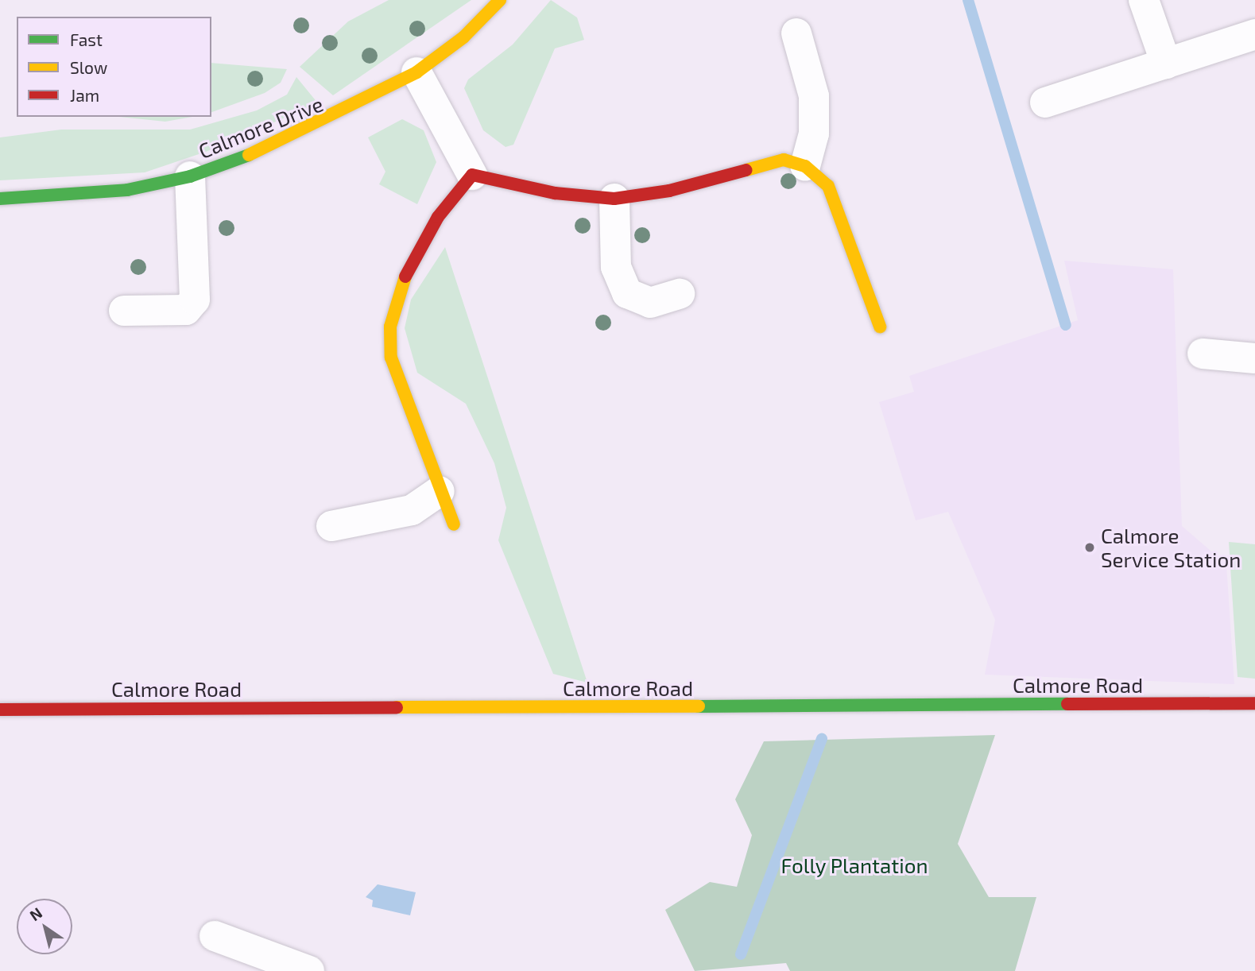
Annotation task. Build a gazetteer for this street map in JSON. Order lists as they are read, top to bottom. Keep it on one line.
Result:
{"streets":{"street":["Calmore Drive","Calmore Road"]},"parks":["Folly Plantation"],"places":["Calmore Service Station"],"legend":["Fast","Slow","Jam"],"north":"top left"}
